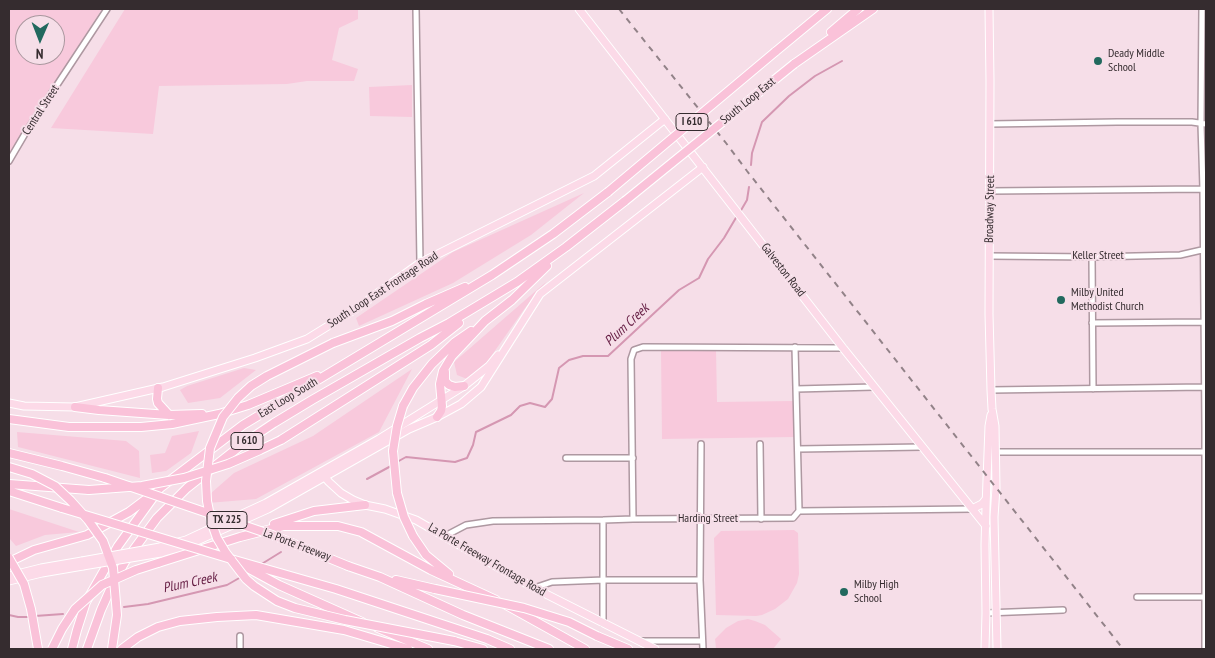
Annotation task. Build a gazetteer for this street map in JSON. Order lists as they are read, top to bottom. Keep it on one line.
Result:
{"streets":{"highway":["South Loop East","I 610","East Loop South","TX 225","La Porte Freeway"],"main road":["Broadway Street","Galveston Road","South Loop East Frontage Road","La Porte Freeway Frontage Road"],"street":["Central Street","Keller Street","Harding Street"]},"crossings":[["South Loop East","East Loop South"],["Broadway Street","Keller Street"],["Broadway Street","Galveston Road"],["Galveston Road","South Loop East Frontage Road"],["Galveston Road","Harding Street"],["Harding Street","La Porte Freeway Frontage Road"]],"water":["Plum Creek"],"places":["Deady Middle School","Milby United Methodist Church","Milby High School"],"north":"bottom"}
